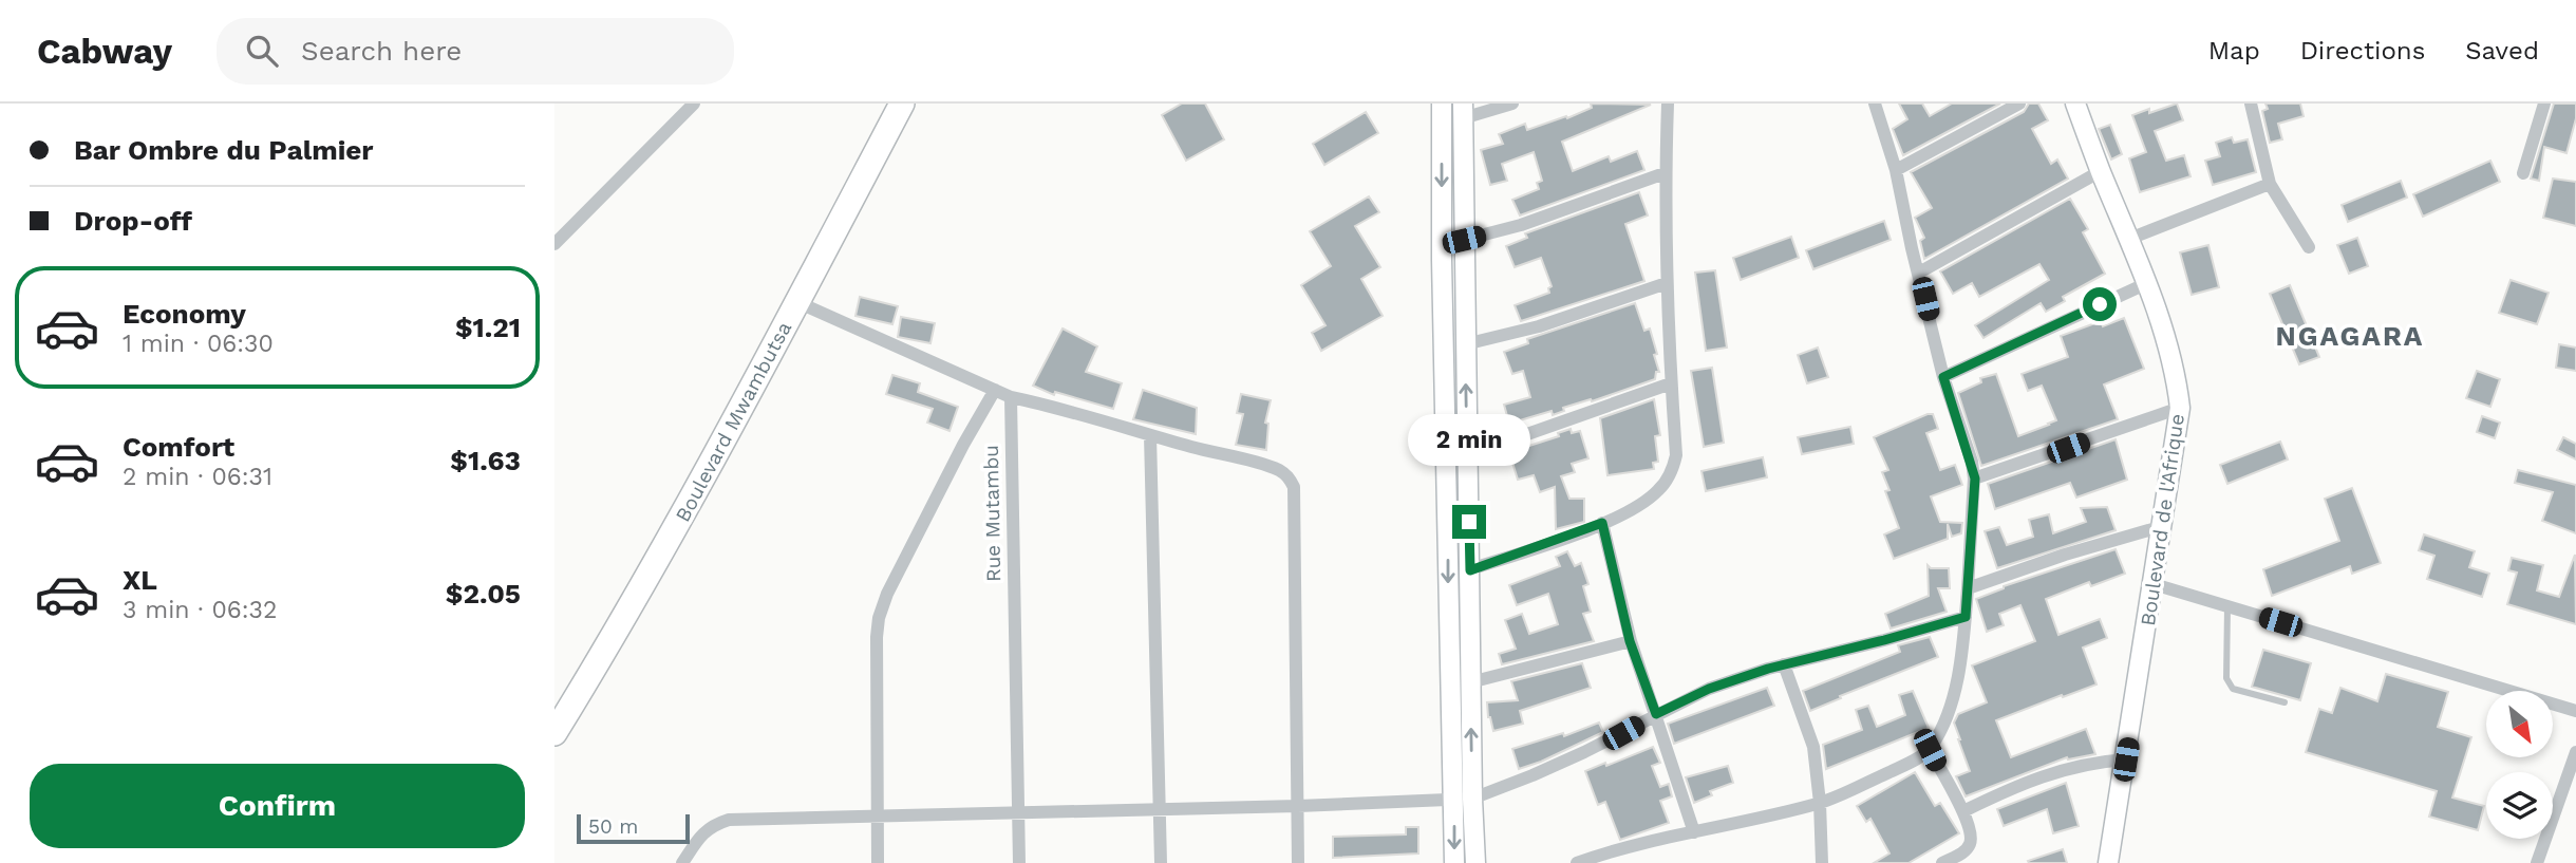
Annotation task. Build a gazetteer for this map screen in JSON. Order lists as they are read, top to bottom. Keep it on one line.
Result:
{"streets":{"highway":["Boulevard Mwambutsa"],"street":["Rue Mutambu","Boulevard de l'Afrique"]},"districts":["NGAGARA"],"scale_bar":"50 m","north":"bottom right","page":{"header":"Cabway","search":"Search here","nav":["Map","Directions","Saved"],"banner":["Bar Ombre du Palmier","Drop-off"],"list":[{"name":"Economy","note":"1 min · 06:30","value":"$1.21"},{"name":"Comfort","note":"2 min · 06:31","value":"$1.63"},{"name":"XL","note":"3 min · 06:32","value":"$2.05"}],"bubble":"2 min","buttons":"Confirm","scale":"50 m"}}
